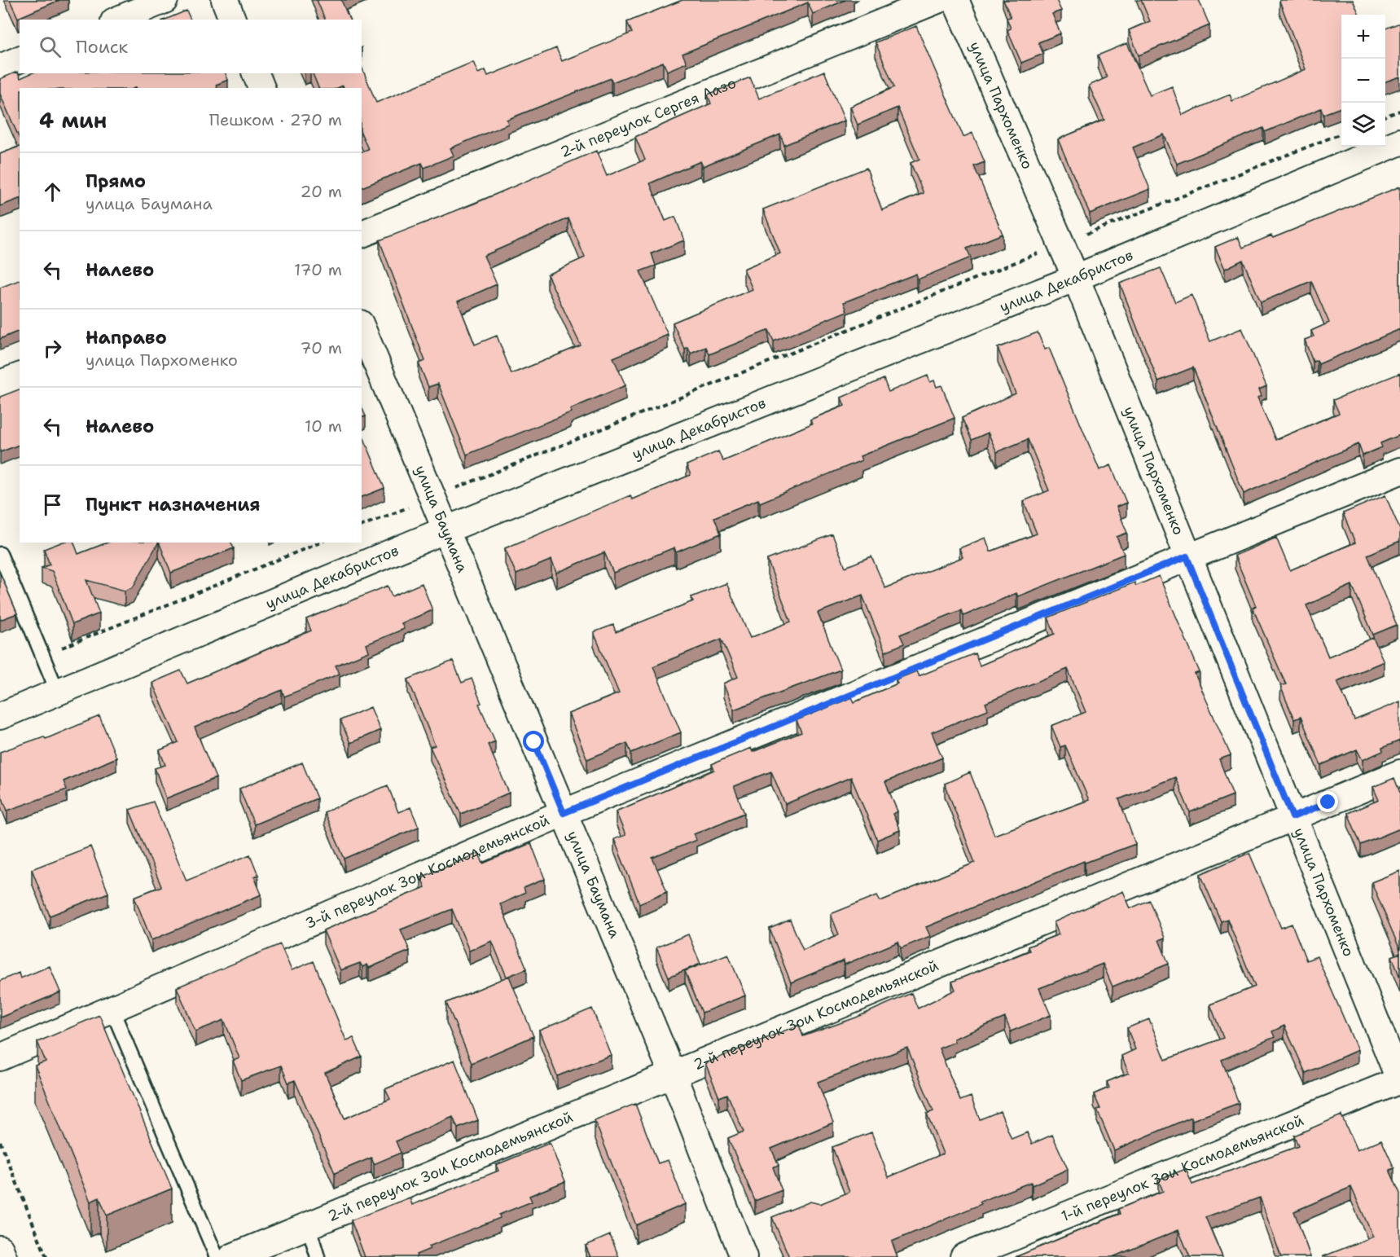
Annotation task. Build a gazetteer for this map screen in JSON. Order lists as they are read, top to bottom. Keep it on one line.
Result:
{"streets":{"street":["улица Пархоменко","2-й переулок Сергея Лазо","улица Декабристов","улица Баумана","3-й переулок Зои Космодемьянской","2-й переулок Зои Космодемьянской","1-й переулок Зои Космодемьянской"]},"crossings":[["улица Пархоменко","улица Декабристов"],["улица Пархоменко","3-й переулок Зои Космодемьянской"],["улица Пархоменко","2-й переулок Зои Космодемьянской"],["улица Пархоменко","1-й переулок Зои Космодемьянской"],["улица Декабристов","улица Баумана"],["улица Баумана","3-й переулок Зои Космодемьянской"],["улица Баумана","2-й переулок Зои Космодемьянской"]],"page":{"map_buttons":["+","−"],"search":"Поиск","heading":["4 мин","Пешком · 270 m"],"list":[["Прямо","улица Баумана","20 m"],["Налево","170 m"],["Направо","улица Пархоменко","70 m"],["Налево","10 m"],"Пункт назначения"]}}
